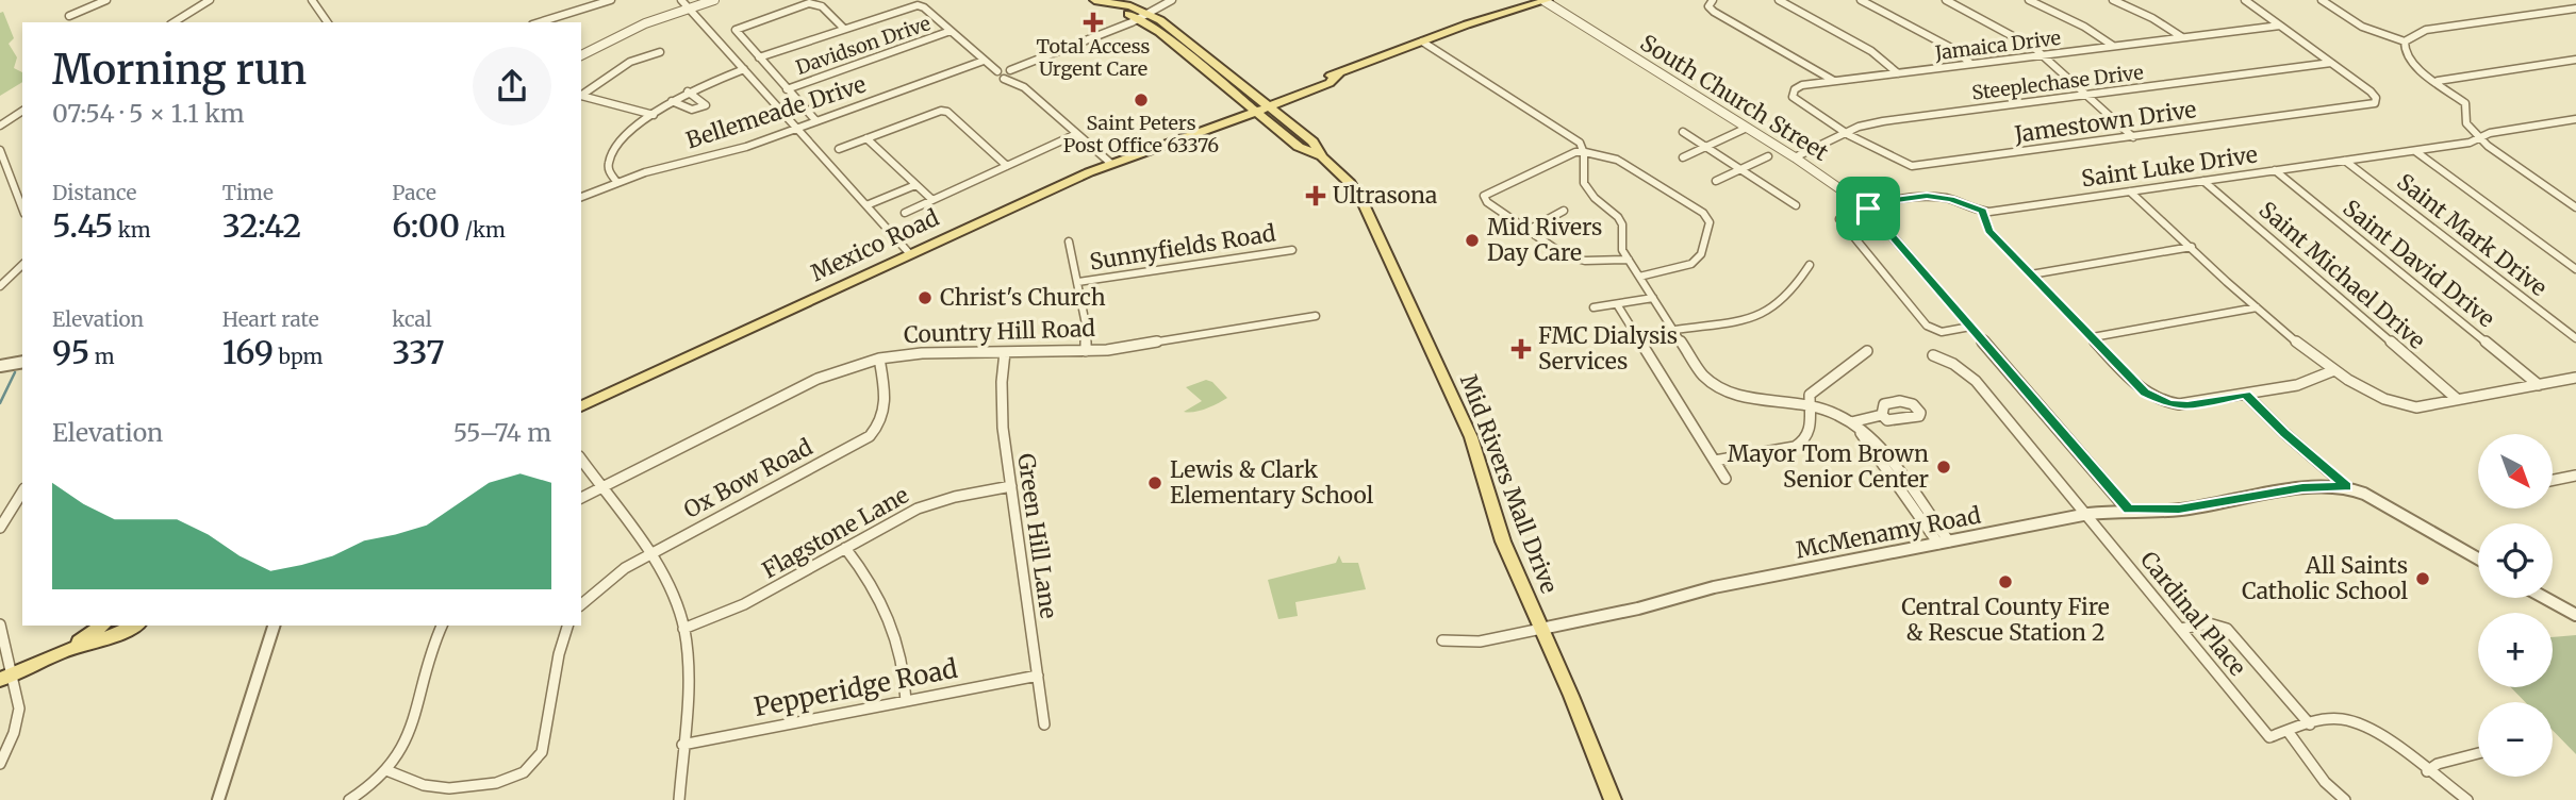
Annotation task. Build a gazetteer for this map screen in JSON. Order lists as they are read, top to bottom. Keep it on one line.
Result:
{"streets":{"main road":["Mexico Road","Mid Rivers Mall Drive"],"street":["Davidson Drive","Jamaica Drive","Steeplechase Drive","South Church Street","Bellemeade Drive","Jamestown Drive","Saint Luke Drive","Saint Mark Drive","Sunnyfields Road","Saint David Drive","Saint Michael Drive","Country Hill Road","Ox Bow Road","Flagstone Lane","McMenamy Road","Green Hill Lane","Cardinal Place","Pepperidge Road"]},"crossings":[["Jamaica Drive","Steeplechase Drive"],["Jamaica Drive","Jamestown Drive"],["Steeplechase Drive","South Church Street"],["Steeplechase Drive","Jamestown Drive"],["South Church Street","Saint Luke Drive"],["South Church Street","Mexico Road"],["South Church Street","McMenamy Road"],["Saint Luke Drive","Saint Mark Drive"],["Saint Luke Drive","Saint David Drive"],["Saint Luke Drive","Saint Michael Drive"],["Mexico Road","Mid Rivers Mall Drive"],["Country Hill Road","Ox Bow Road"],["Country Hill Road","Green Hill Lane"],["Mid Rivers Mall Drive","McMenamy Road"],["Flagstone Lane","Green Hill Lane"],["McMenamy Road","Cardinal Place"],["Green Hill Lane","Pepperidge Road"]],"places":{"health":["Total Access Urgent Care","Ultrasona","FMC Dialysis Services"],"other":["Saint Peters Post Office 63376","Mid Rivers Day Care","Christ's Church","Mayor Tom Brown Senior Center","Lewis & Clark Elementary School","All Saints Catholic School","Central County Fire & Rescue Station 2"]},"north":"bottom right","page":{"heading":["Morning run","07:54 · 5 × 1.1 km"],"stats":[["Distance","5.45 km"],["Time","32:42"],["Pace","6:00 /km"],["Elevation","95 m"],["Heart rate","169 bpm"],["kcal","337"]],"chart":["Elevation","55–74 m"],"map_buttons":["+","−"]}}
